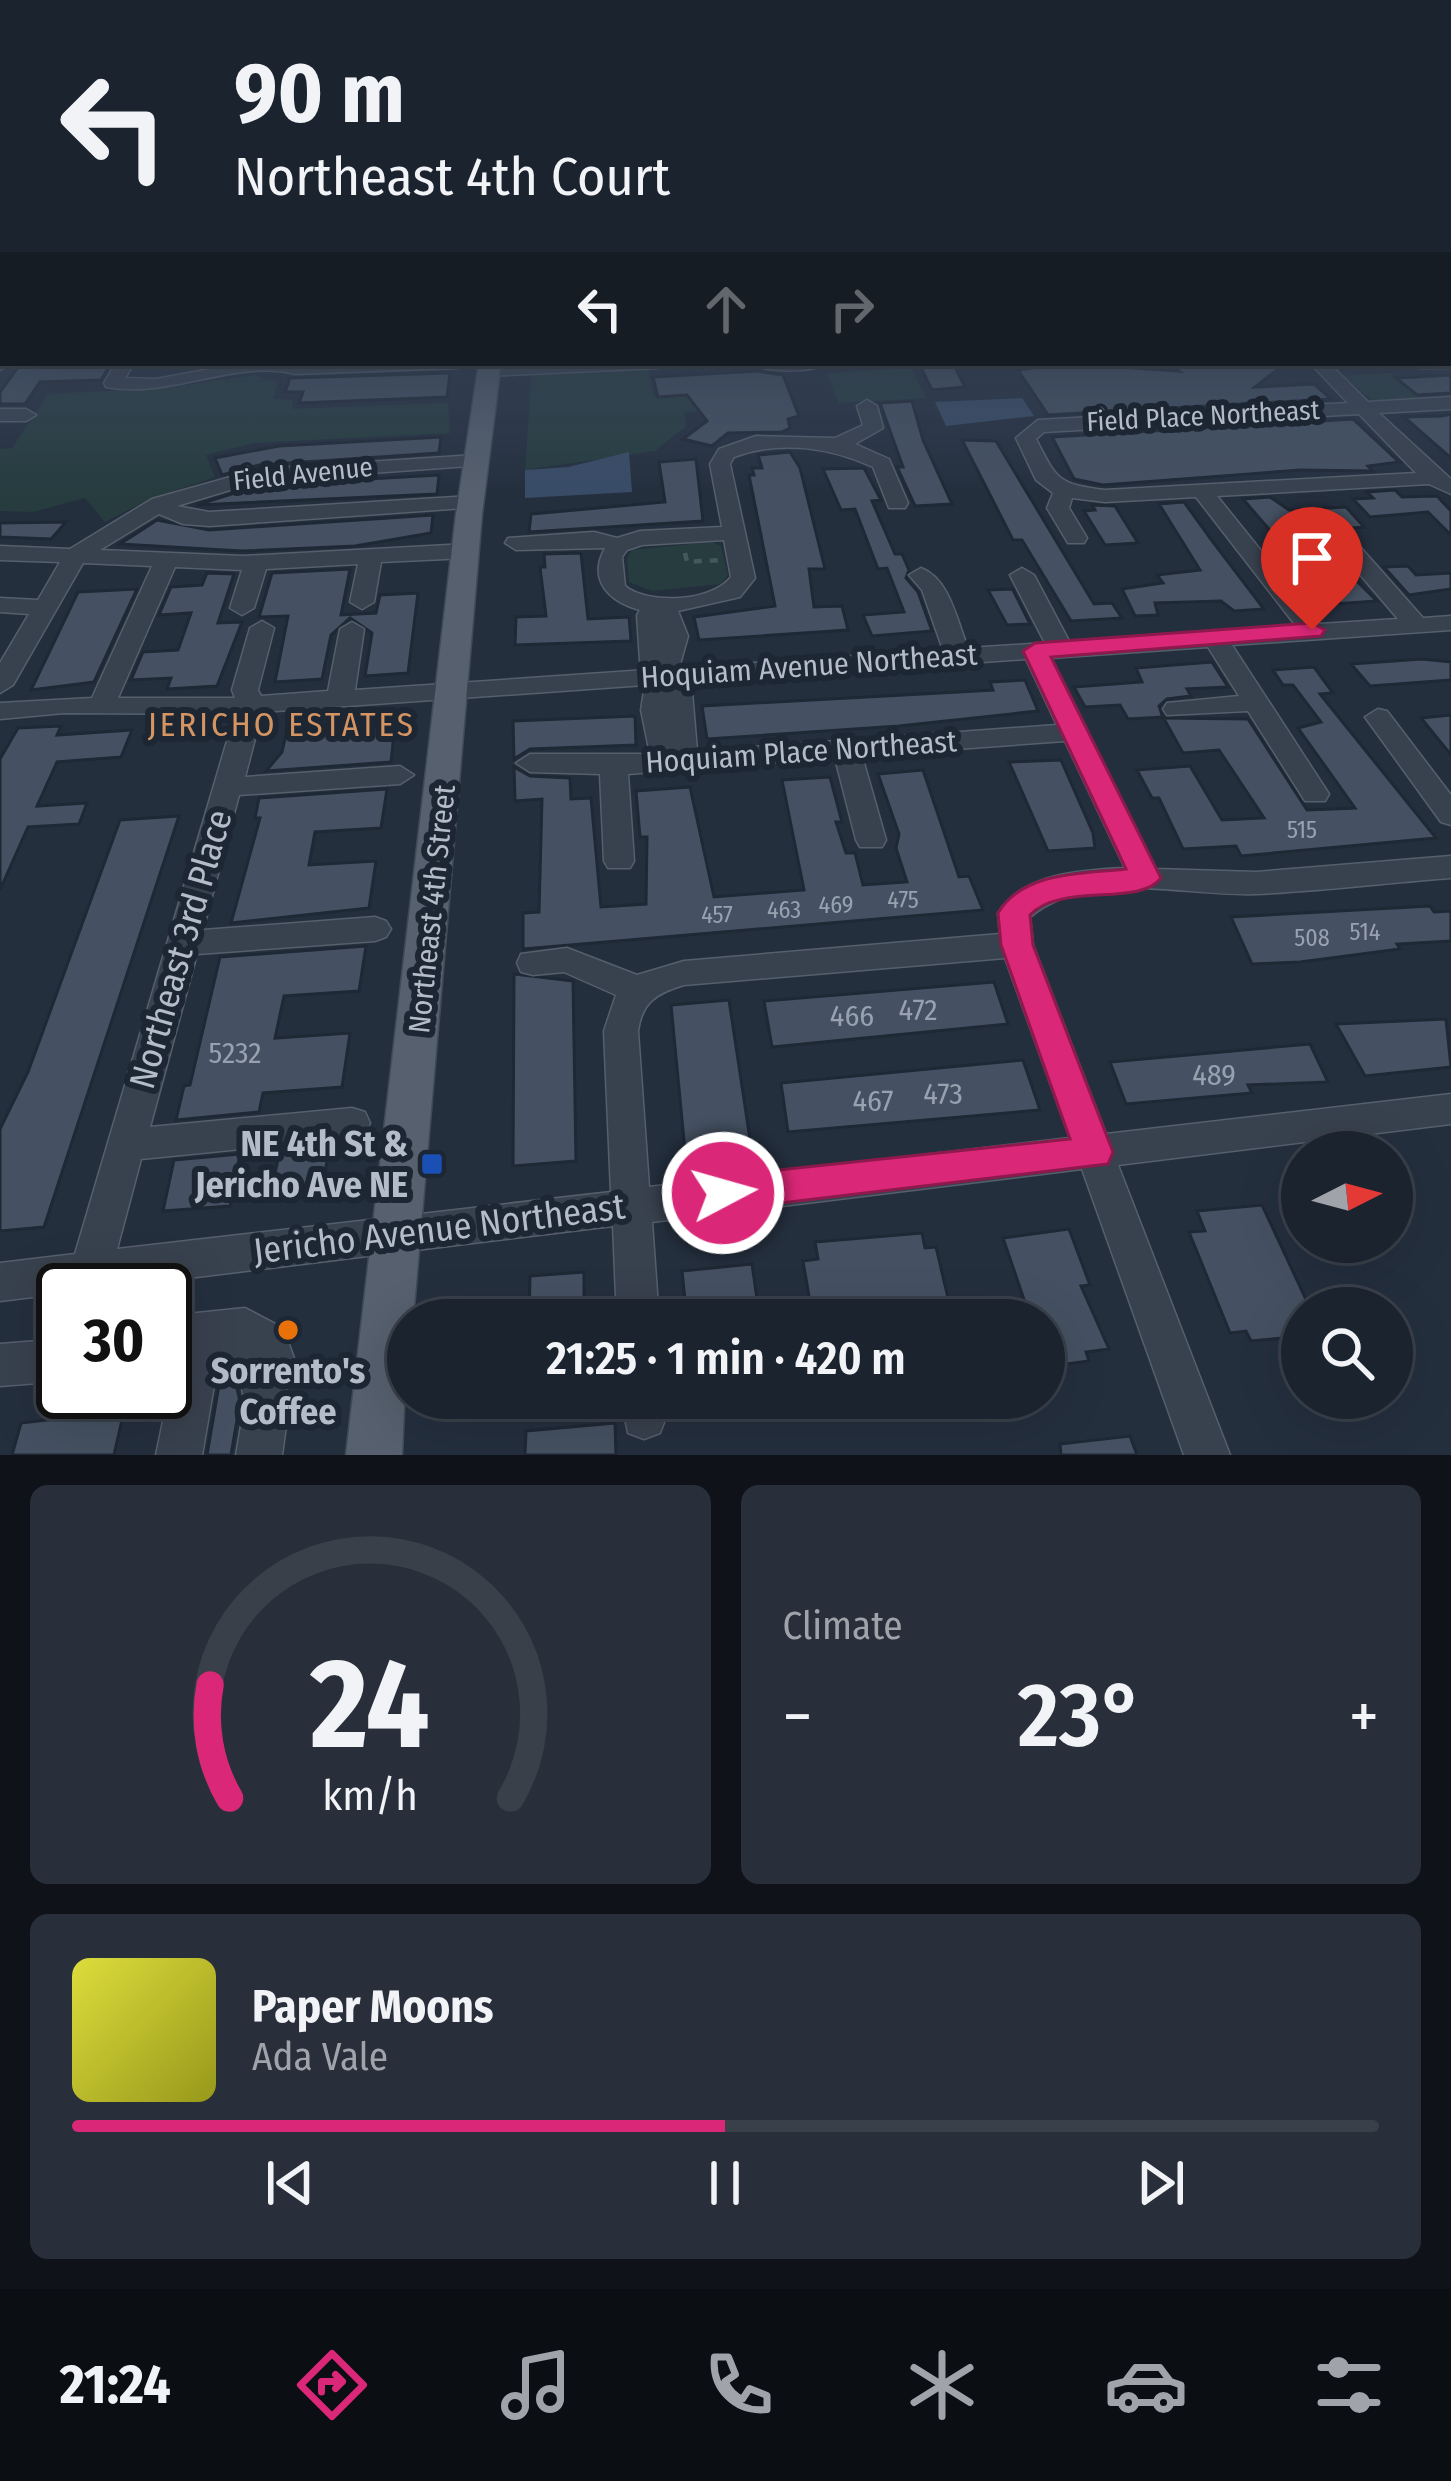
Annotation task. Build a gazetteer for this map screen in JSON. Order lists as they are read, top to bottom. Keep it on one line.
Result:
{"streets":{"main road":["Northeast 4th Street"],"street":["Field Place Northeast","Field Avenue","Hoquiam Avenue Northeast","Hoquiam Place Northeast","Northeast 3rd Place","Jericho Avenue Northeast"]},"crossings":[["Field Avenue","Northeast 4th Street"],["Hoquiam Avenue Northeast","Northeast 4th Street"],["Hoquiam Avenue Northeast","Northeast 3rd Place"],["Northeast 4th Street","Jericho Avenue Northeast"]],"districts":["JERICHO ESTATES"],"places":{"transit":["NE 4th St & Jericho Ave NE"],"other":["Sorrento's Coffee"]},"house_numbers":["515","475","469","463","457","514","508","472","466","5232","489","473","467"],"north":"right","page":{"turn":["90 m","Northeast 4th Court"],"limit":"30","trip":"21:25 · 1 min · 420 m","tile":"Climate","heat":["−","23°","+"],"song":["Paper Moons","Ada Vale"],"tabs":"21:24","gauge":["24","km/h"]}}
